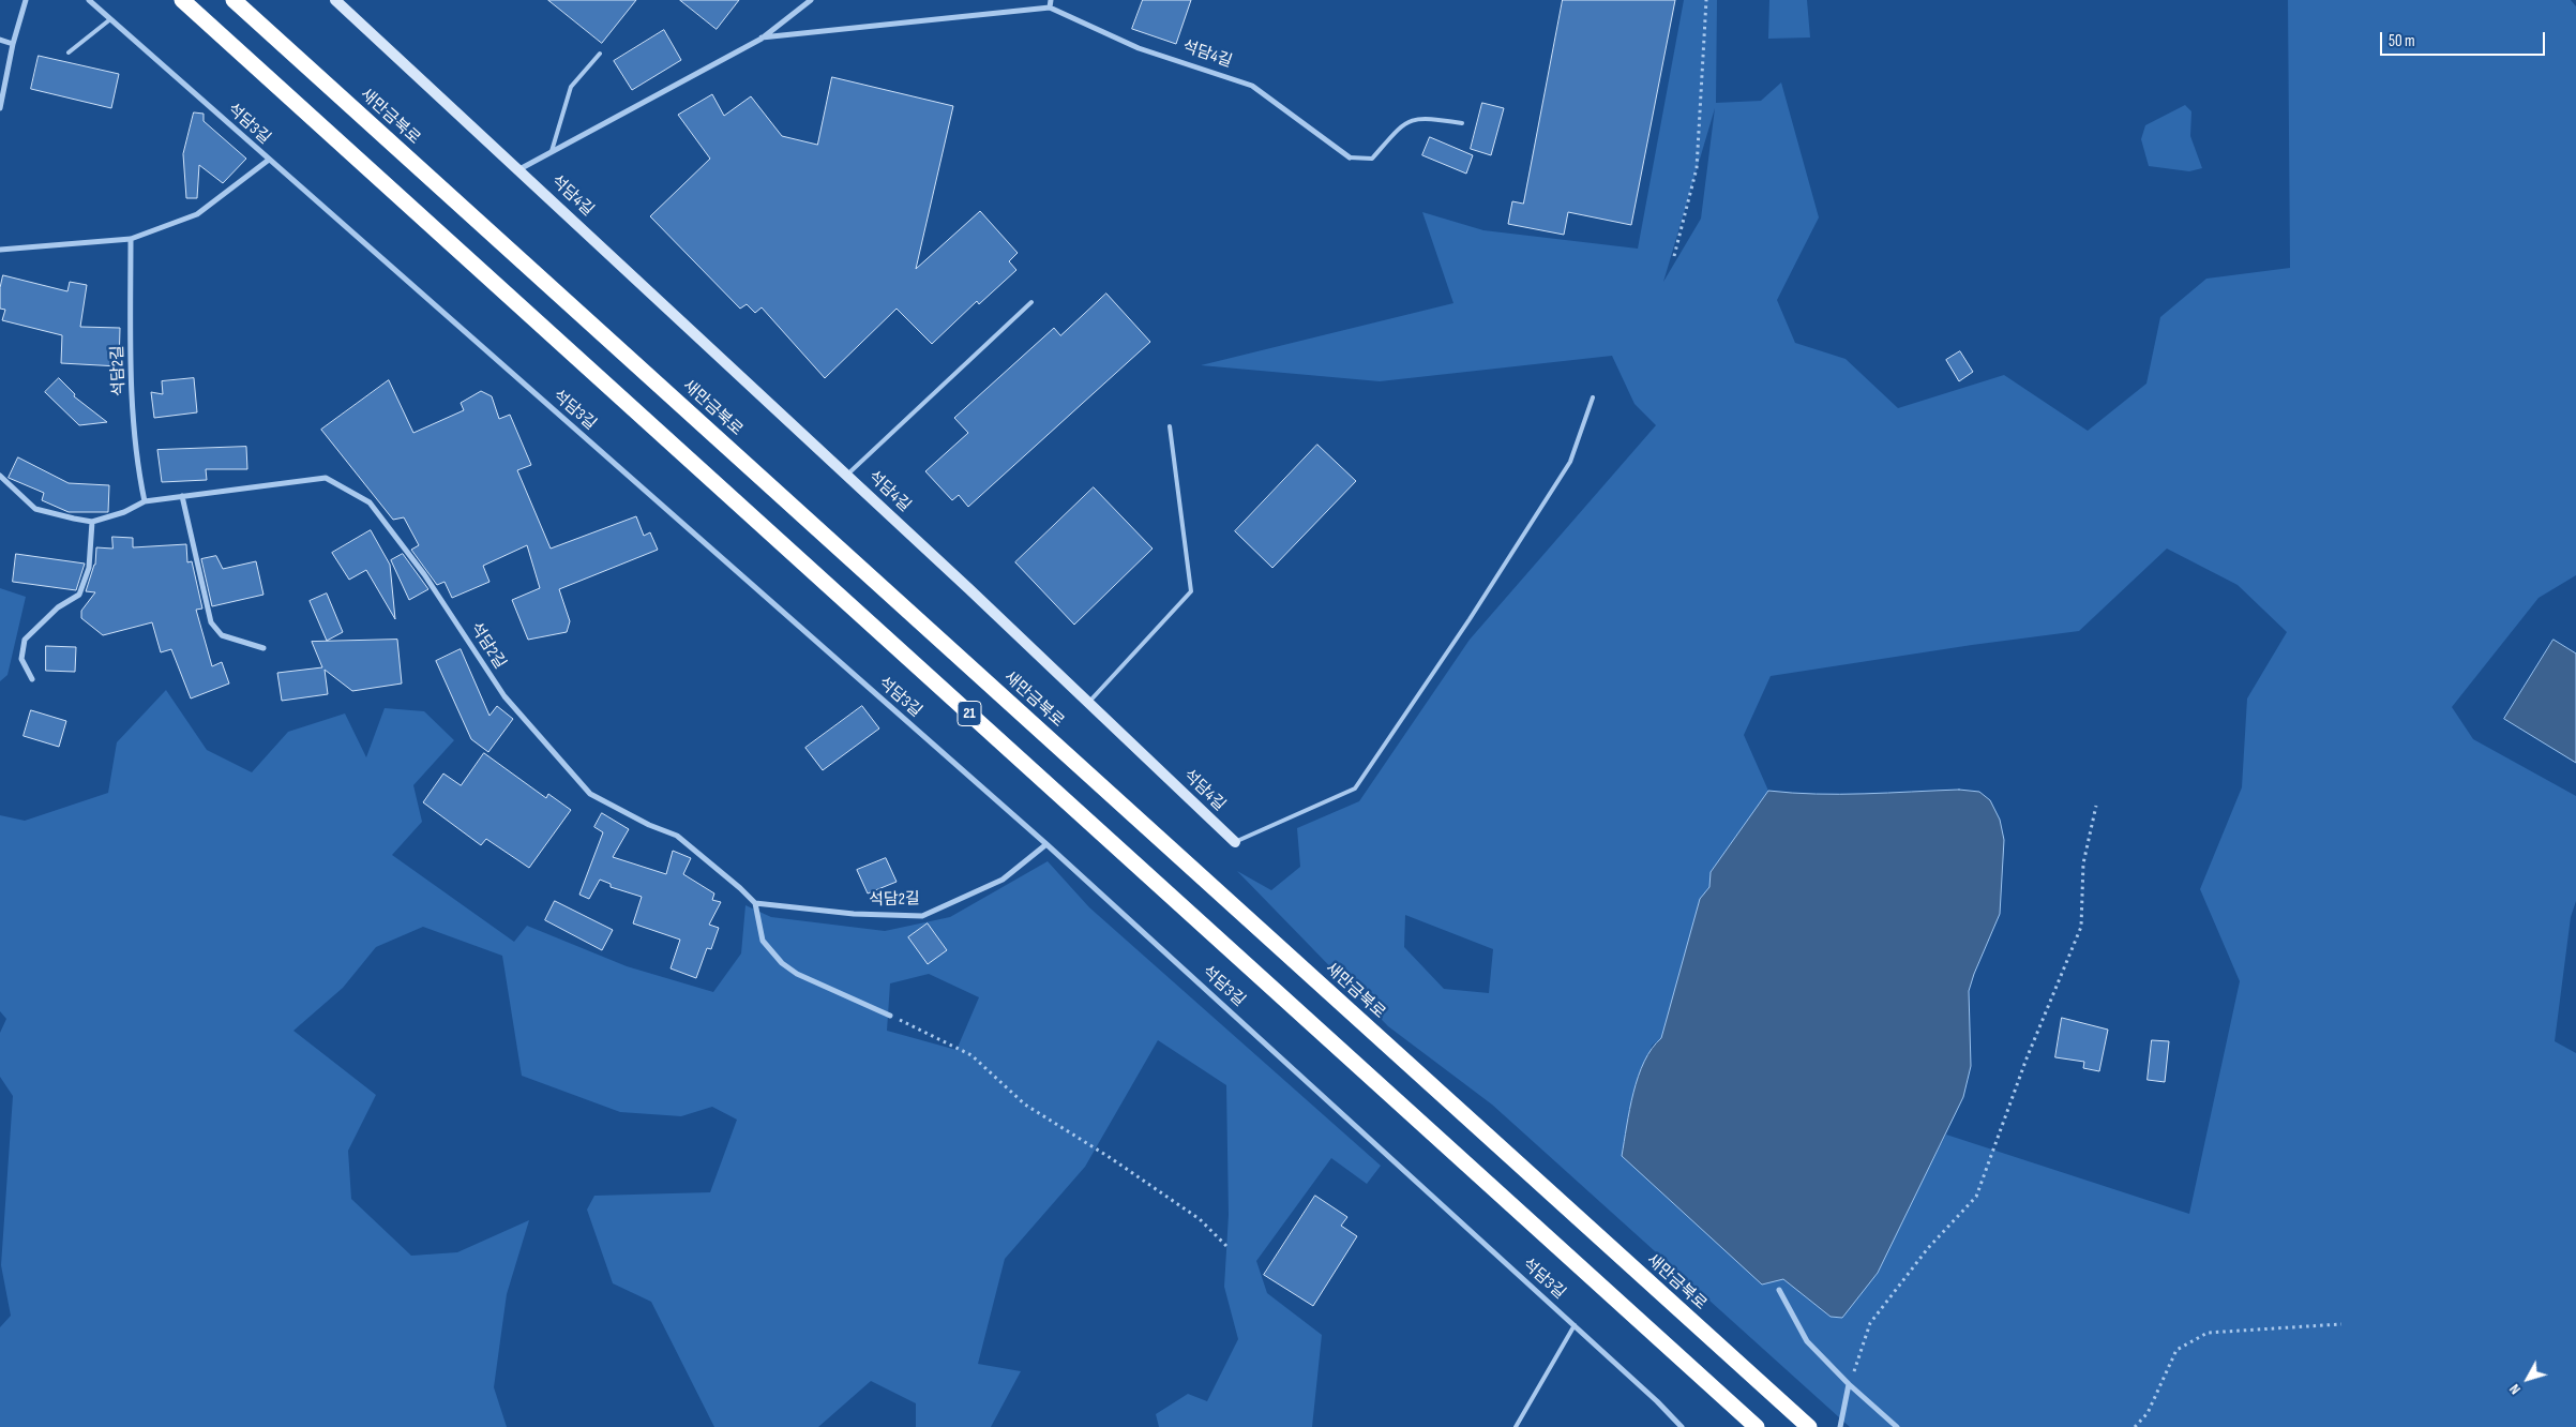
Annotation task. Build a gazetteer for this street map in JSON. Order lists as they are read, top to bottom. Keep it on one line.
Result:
{"streets":{"highway":["새만금북로","21"],"street":["석담4길","석담3길","석담2길"]},"crossings":[["석담3길","석담2길"]],"scale_bar":"50 m","north":"bottom left"}
